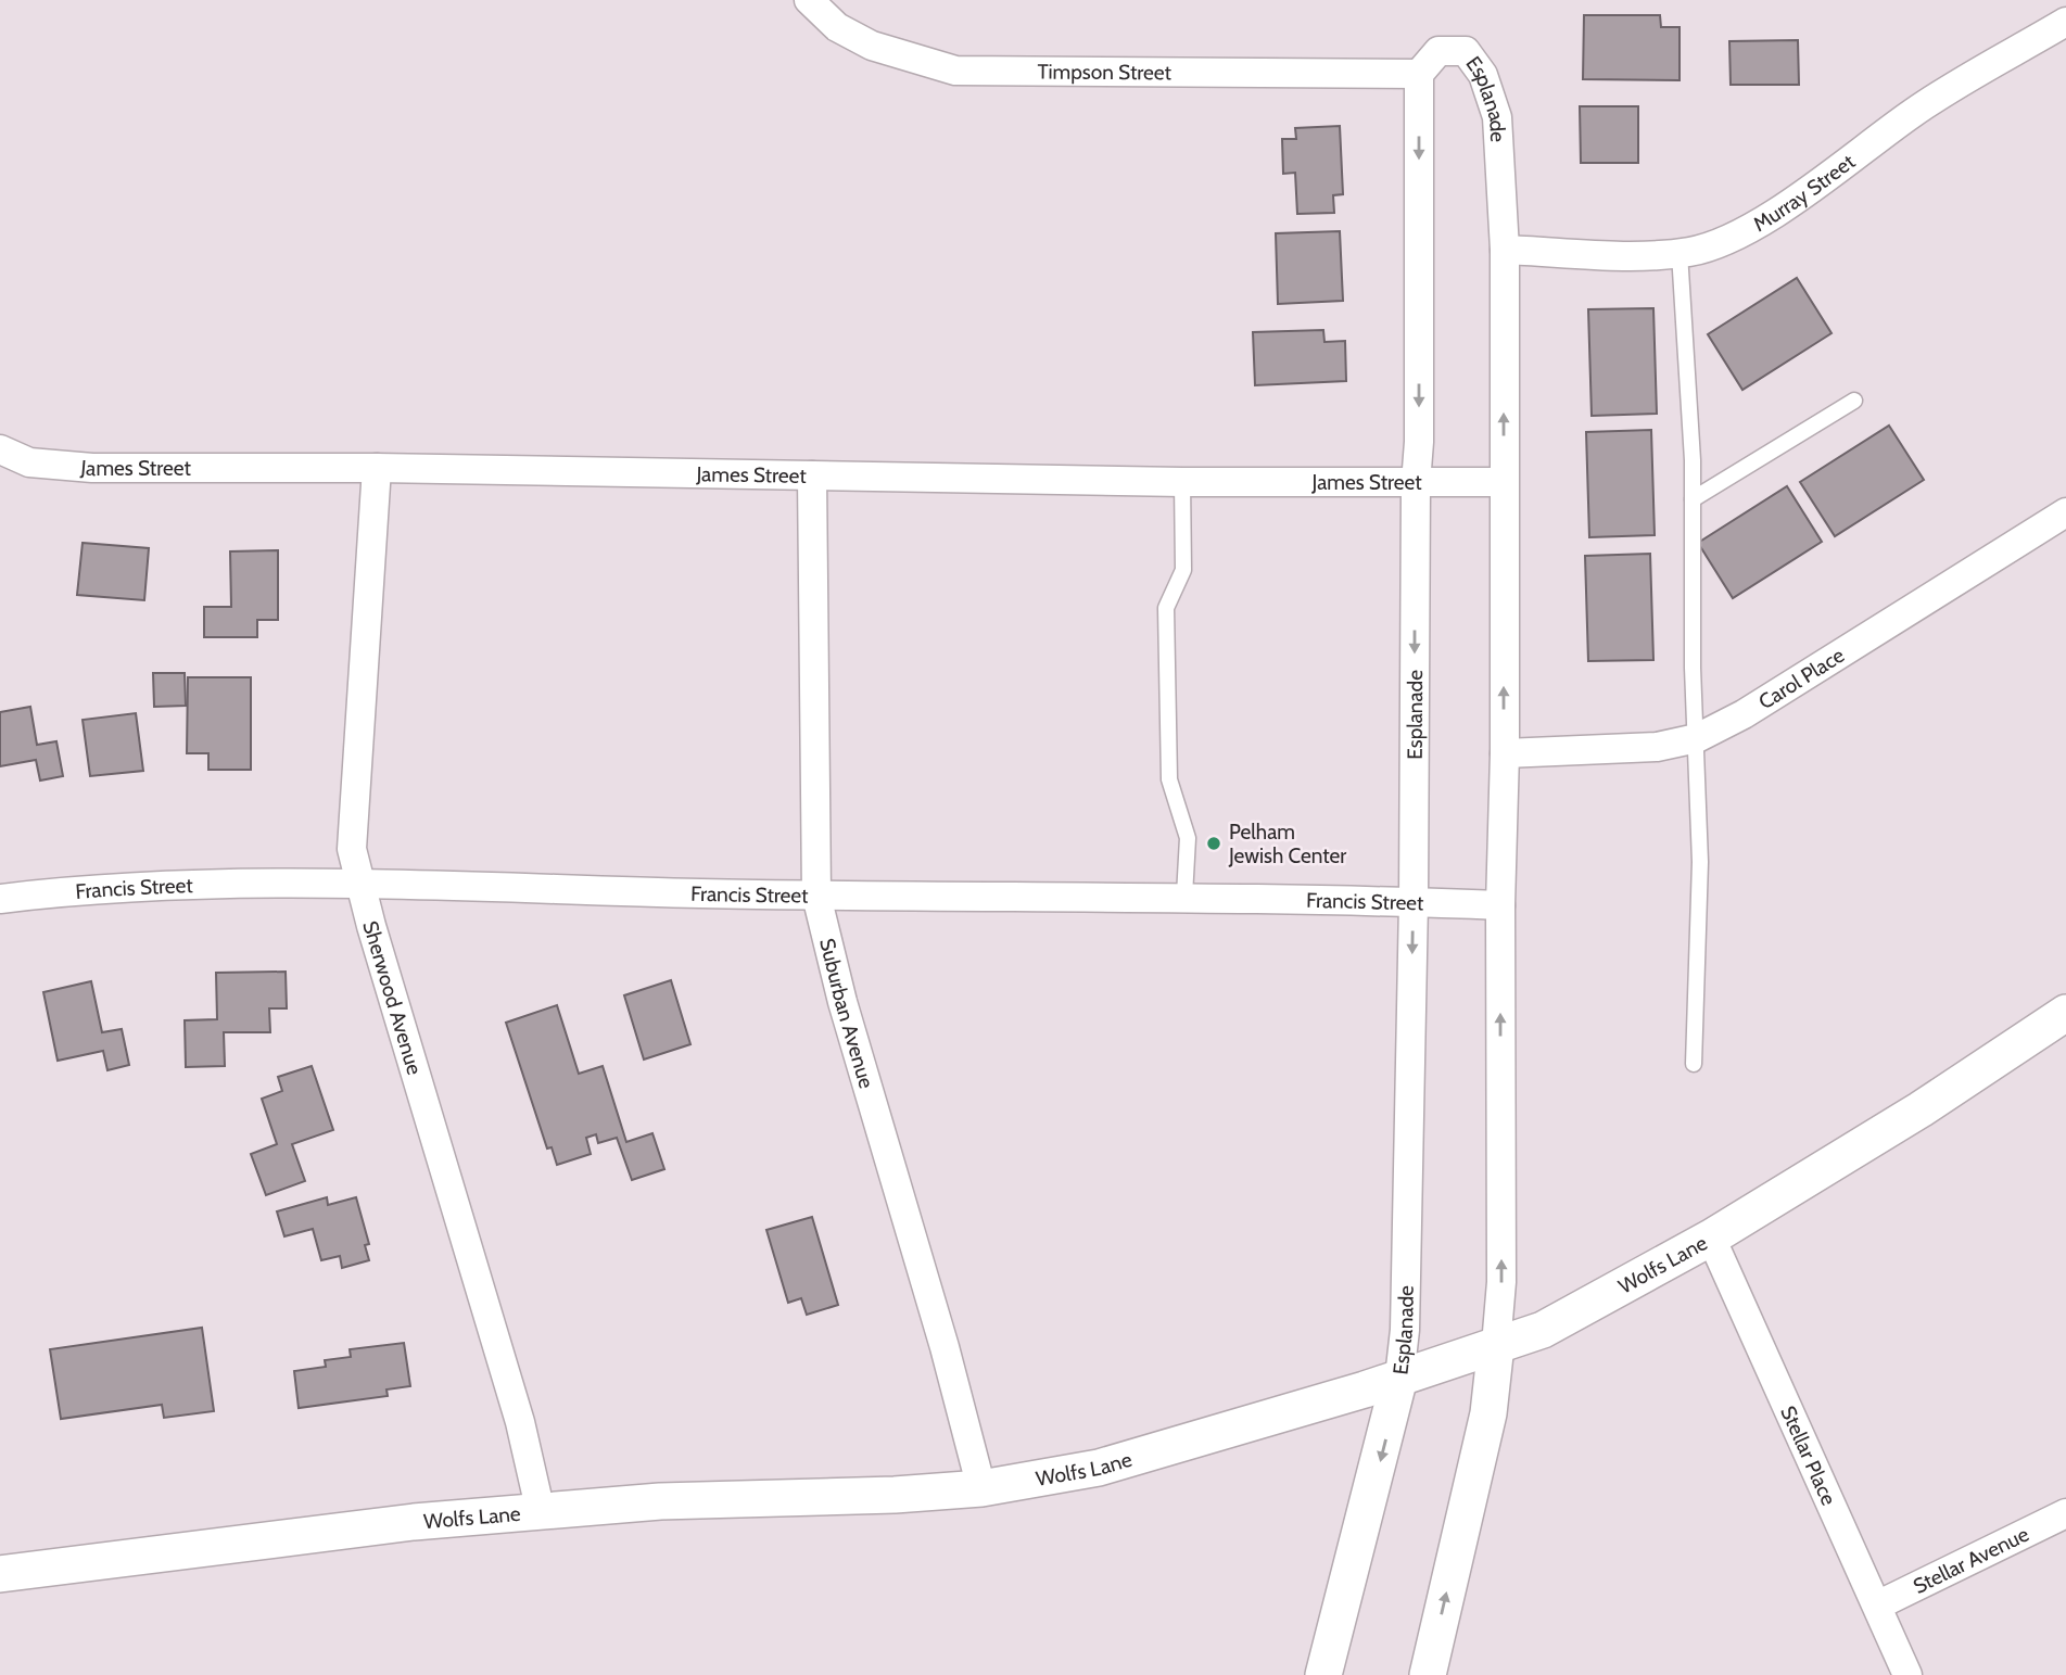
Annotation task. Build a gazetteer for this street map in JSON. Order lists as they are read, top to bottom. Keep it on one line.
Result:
{"streets":{"street":["Timpson Street","Esplanade","Murray Street","James Street","Carol Place","Francis Street","Sherwood Avenue","Suburban Avenue","Wolfs Lane","Stellar Place","Stellar Avenue"]},"crossings":[["Timpson Street","Esplanade"],["Esplanade","Murray Street"],["Esplanade","James Street"],["Esplanade","Carol Place"],["Esplanade","Francis Street"],["Esplanade","Wolfs Lane"],["James Street","Sherwood Avenue"],["James Street","Suburban Avenue"],["Francis Street","Sherwood Avenue"],["Francis Street","Suburban Avenue"],["Sherwood Avenue","Wolfs Lane"],["Suburban Avenue","Wolfs Lane"],["Wolfs Lane","Stellar Place"],["Stellar Place","Stellar Avenue"]],"places":["Pelham Jewish Center"]}
